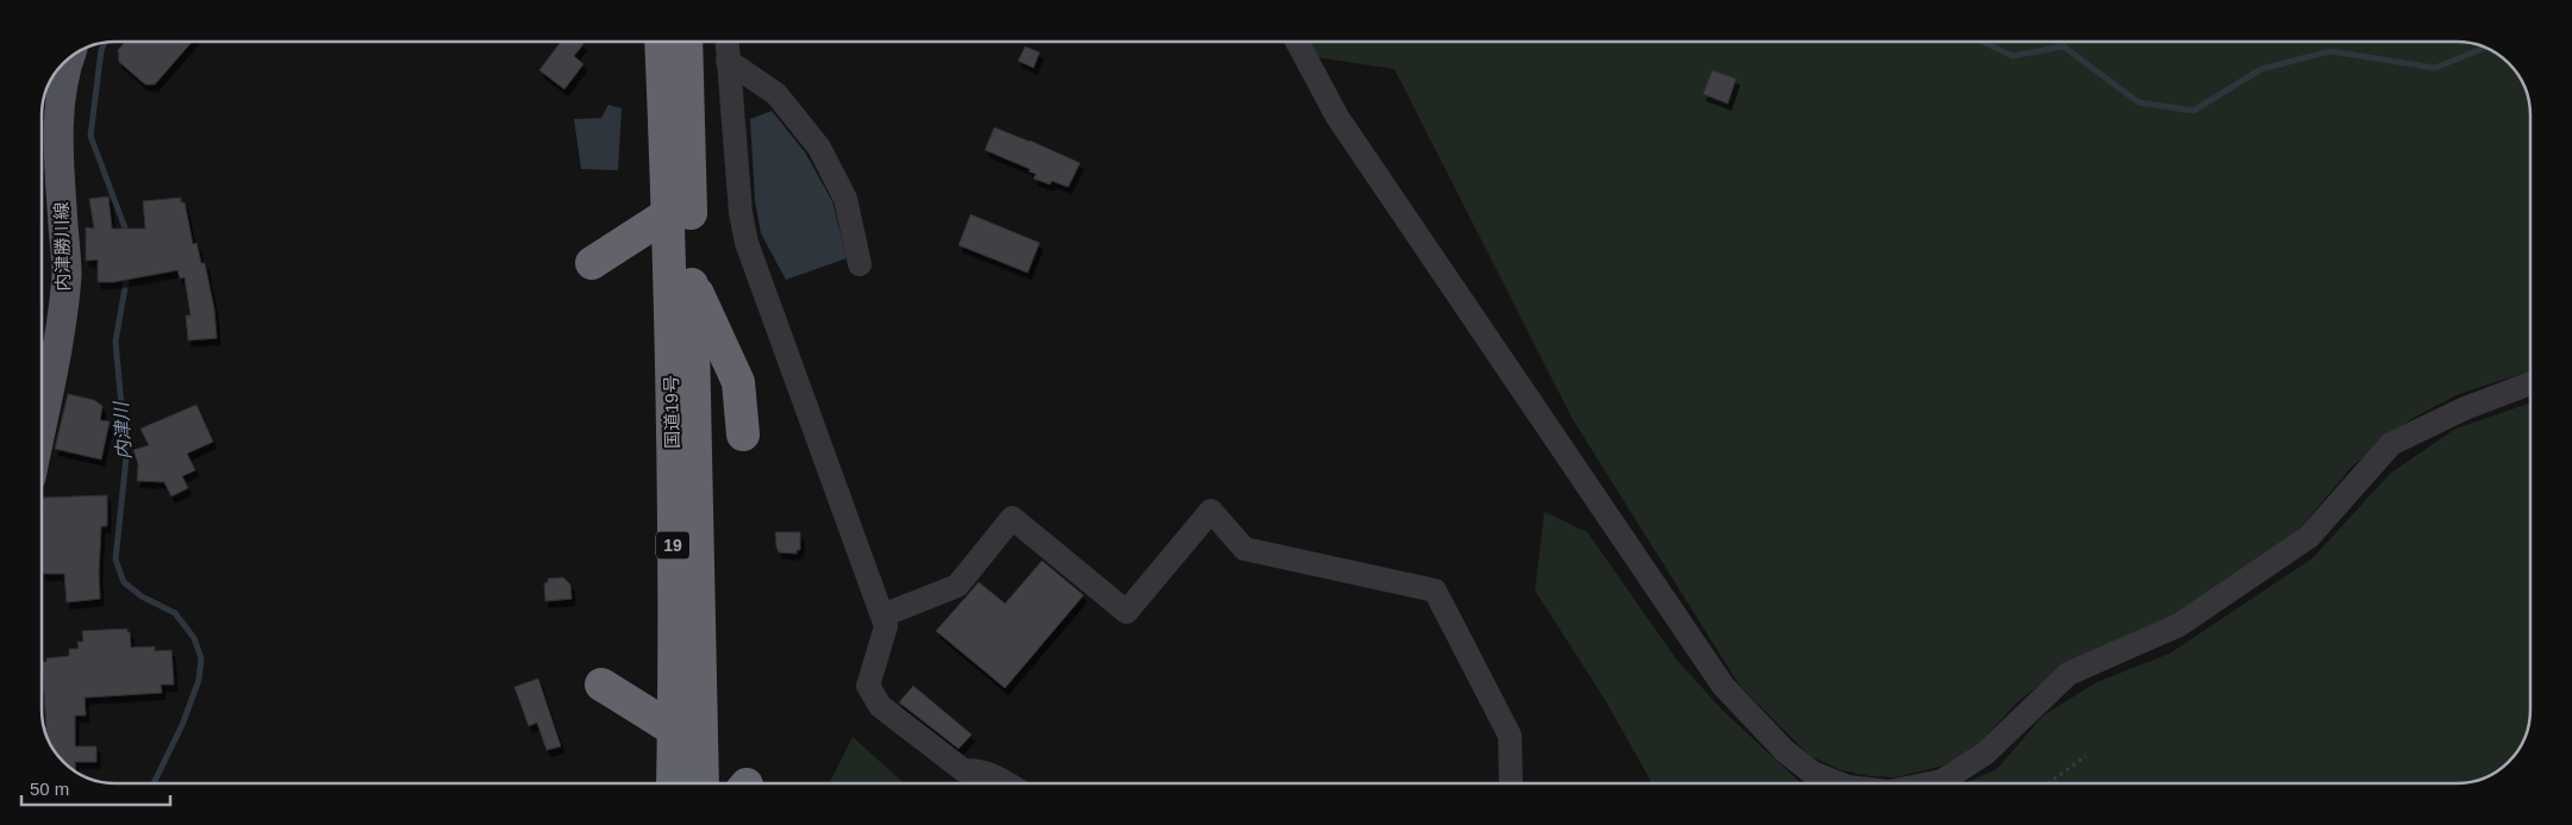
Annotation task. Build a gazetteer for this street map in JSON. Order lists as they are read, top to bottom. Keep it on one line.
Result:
{"streets":{"highway":["国道19号","19"],"main road":["内津勝川線"]},"water":["内津川"],"scale_bar":"50 m"}
